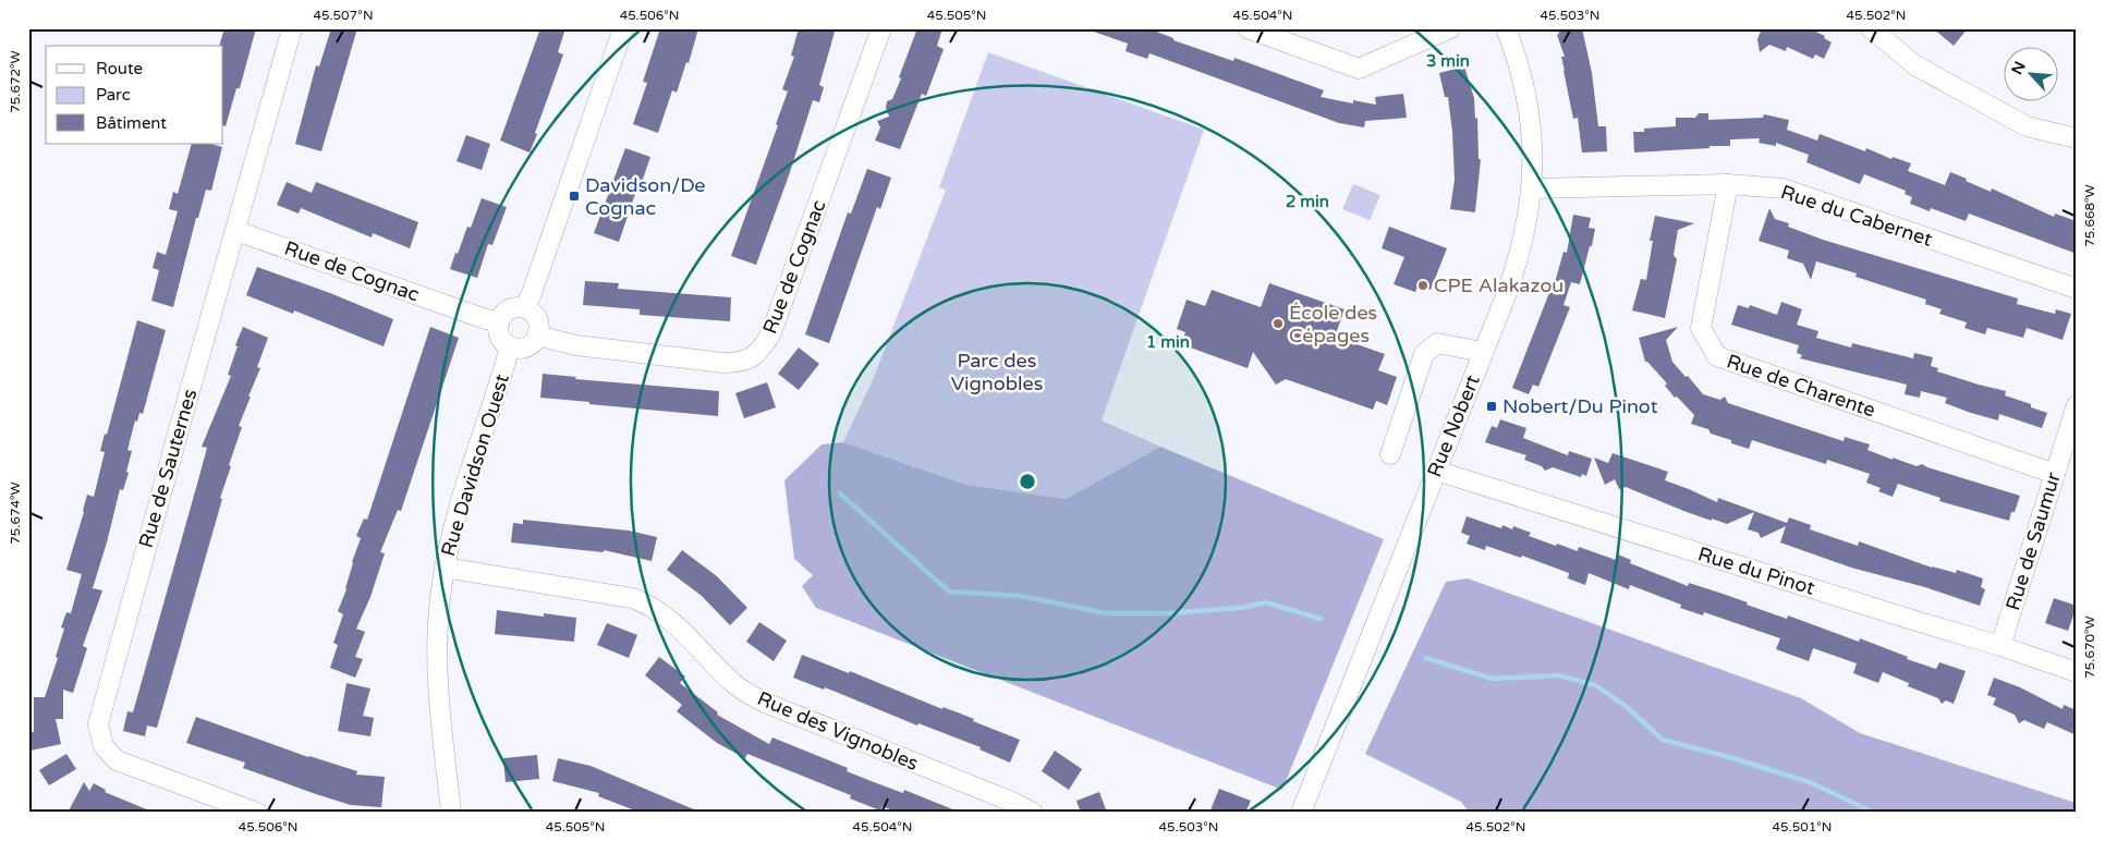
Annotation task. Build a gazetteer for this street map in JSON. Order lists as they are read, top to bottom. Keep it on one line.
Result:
{"streets":{"street":["Rue du Cabernet","Rue de Cognac","Rue de Charente","Rue Nobert","Rue Davidson Ouest","Rue de Sauternes","Rue de Saumur","Rue du Pinot","Rue des Vignobles"]},"crossings":[["Rue du Cabernet","Rue de Charente"],["Rue du Cabernet","Rue Nobert"],["Rue de Cognac","Rue Davidson Ouest"],["Rue de Cognac","Rue de Sauternes"],["Rue de Charente","Rue de Saumur"],["Rue Nobert","Rue du Pinot"],["Rue Davidson Ouest","Rue des Vignobles"],["Rue de Saumur","Rue du Pinot"]],"parks":["Parc des Vignobles"],"places":{"transit":["Davidson/De Cognac","Nobert/Du Pinot"],"other":["CPE Alakazou","École des Cépages"]},"legend":["Route","Parc","Bâtiment"],"north":"top left","coordinates":["45.507°N","45.506°N","45.505°N","45.504°N","45.503°N","45.502°N","75.672°W","75.668°W","75.674°W","75.670°W","45.501°N"],"rings":["3 min","2 min","1 min"]}
